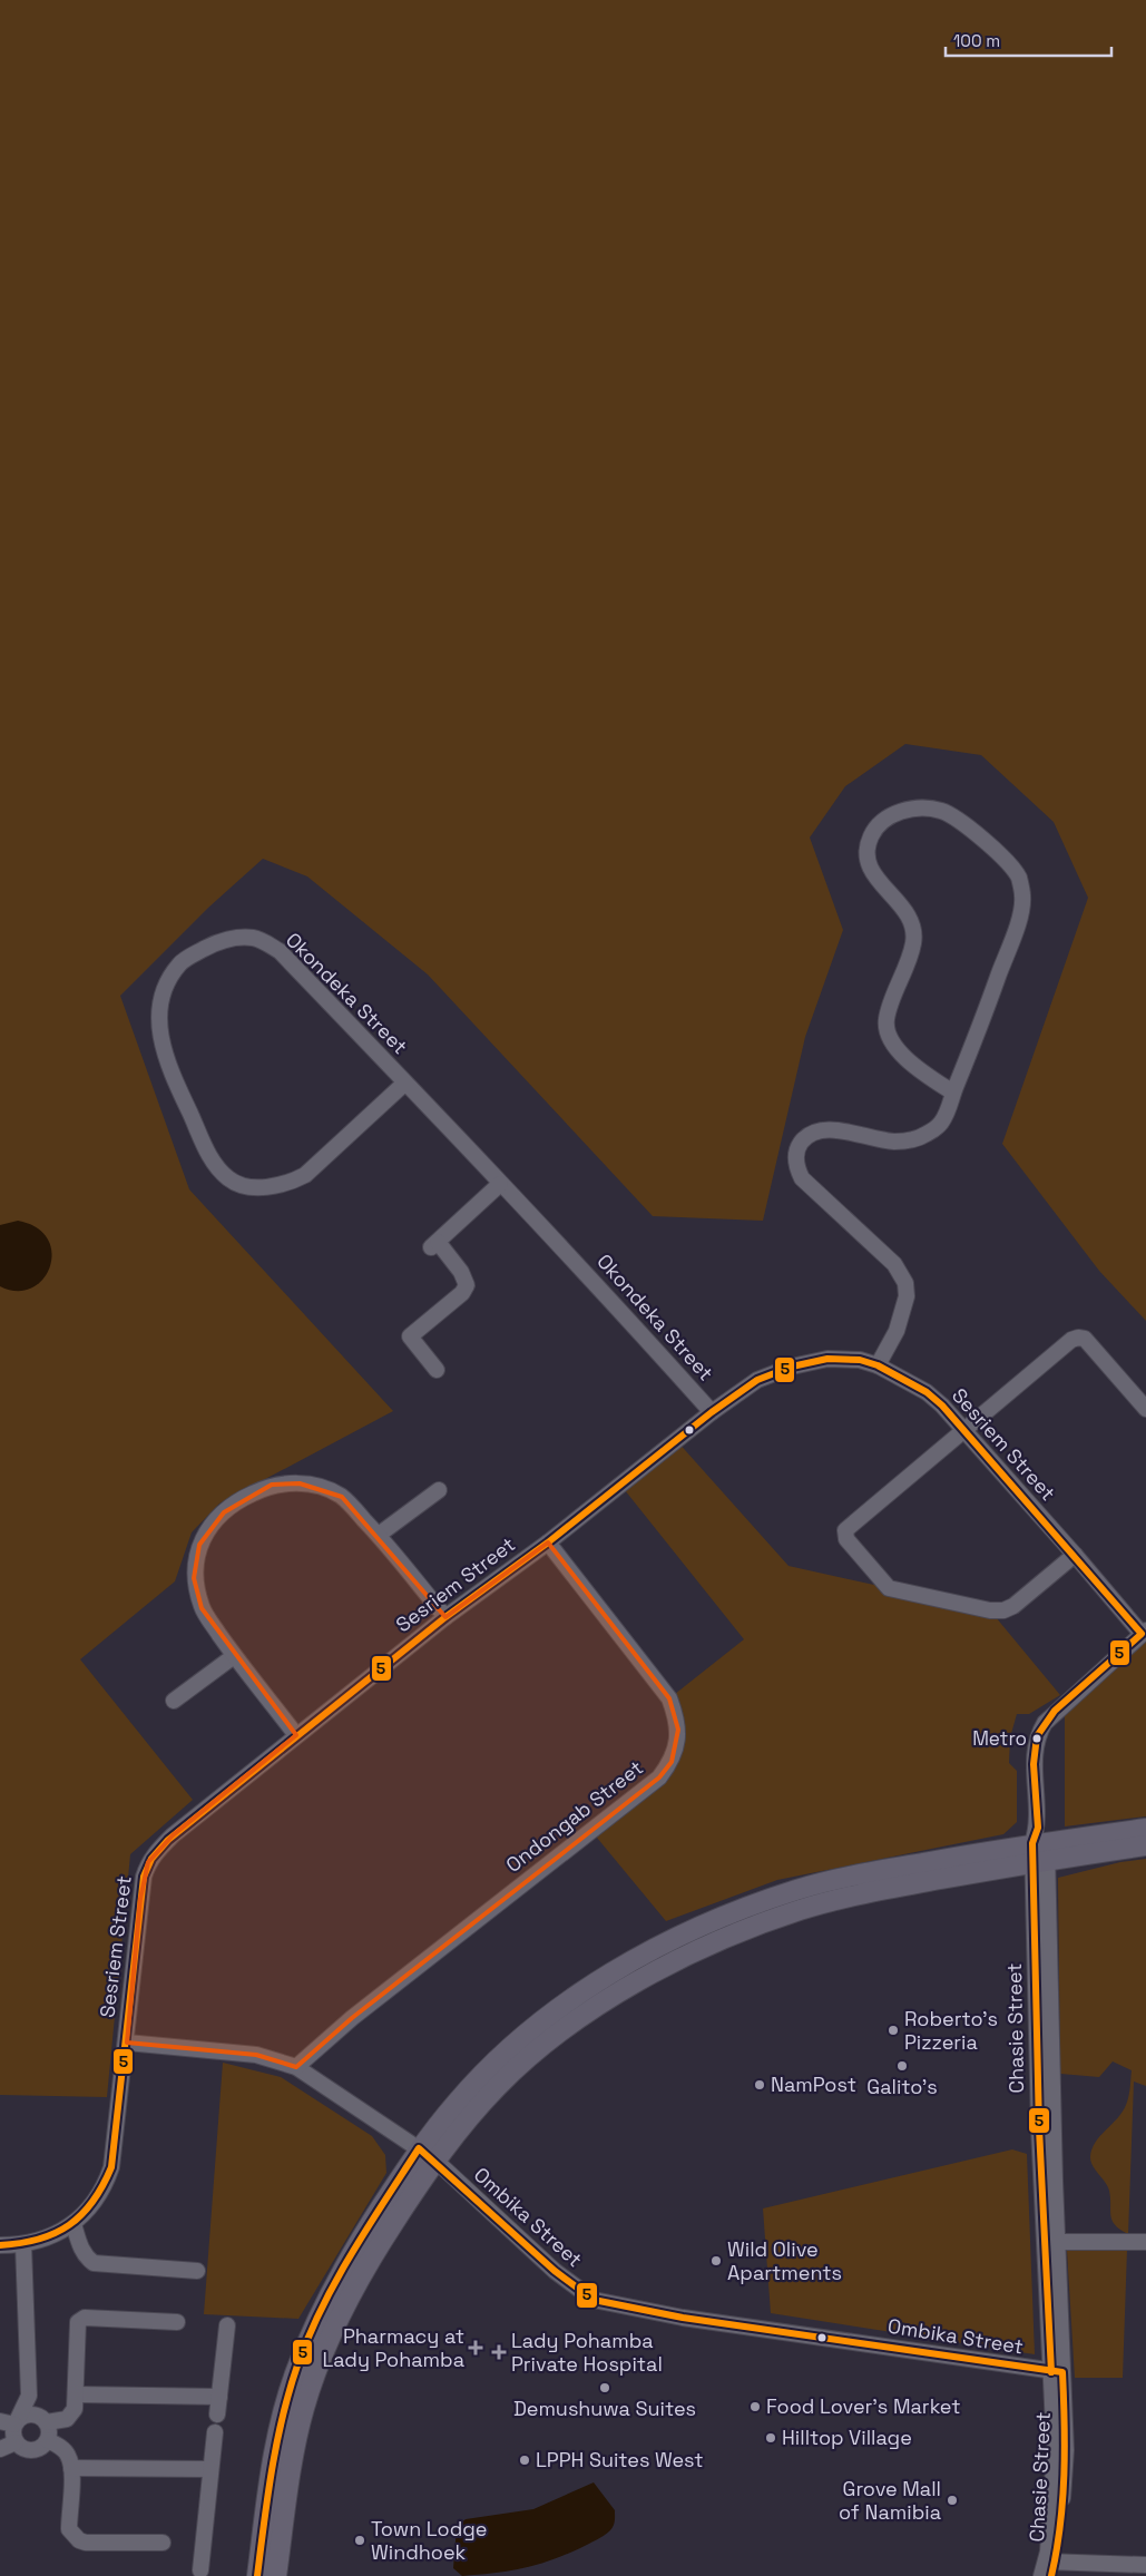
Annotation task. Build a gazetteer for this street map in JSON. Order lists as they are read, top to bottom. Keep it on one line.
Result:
{"streets":{"street":["Okondeka Street","Sesriem Street","Ondongab Street","Chasie Street","Ombika Street"]},"crossings":[["Okondeka Street","Sesriem Street"],["Sesriem Street","Ondongab Street"],["Sesriem Street","Chasie Street"],["Sesriem Street","Ombika Street"],["Ondongab Street","Ombika Street"],["Chasie Street","Ombika Street"]],"places":{"other":["Metro","Roberto's Pizzeria","Galito's","NamPost","Wild Olive Apartments","Demushuwa Suites","Food Lover's Market","Hilltop Village","LPPH Suites West","Grove Mall of Namibia","Town Lodge Windhoek"],"health":["Pharmacy at Lady Pohamba","Lady Pohamba Private Hospital"]},"lines":["transit line 5"],"scale_bar":"100 m"}
